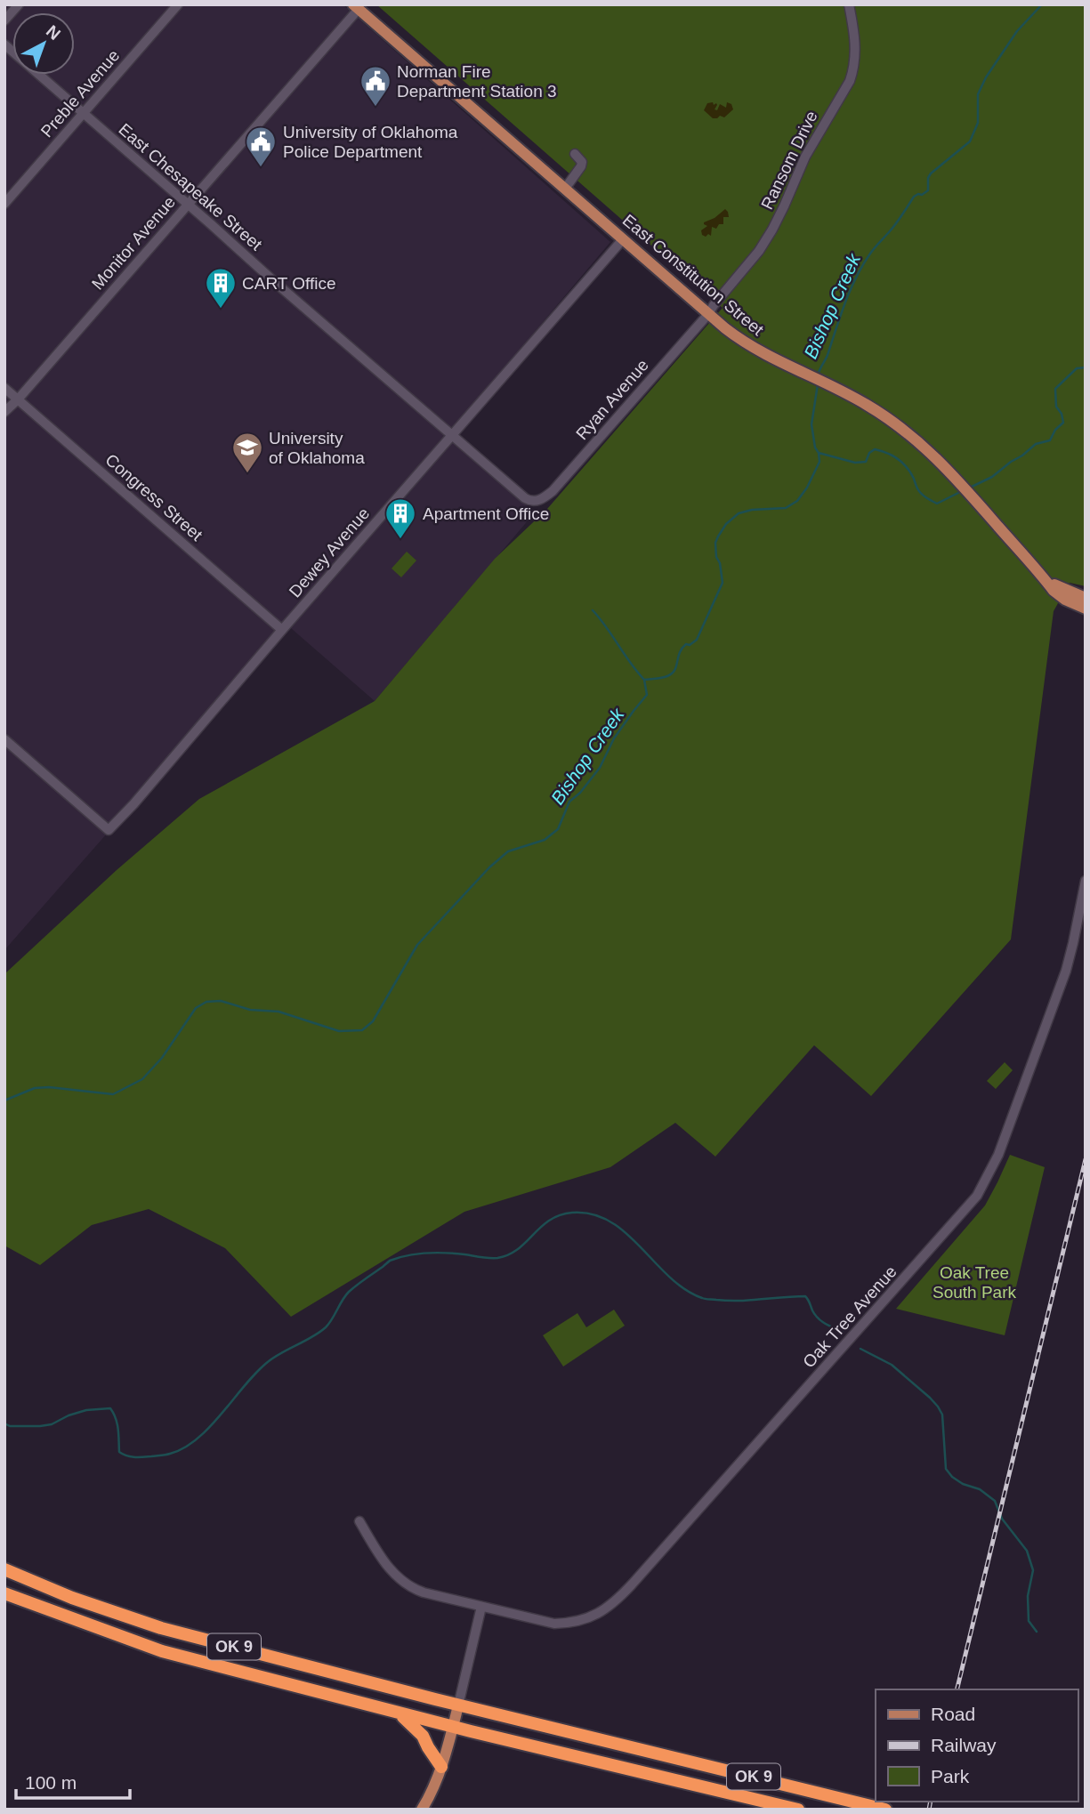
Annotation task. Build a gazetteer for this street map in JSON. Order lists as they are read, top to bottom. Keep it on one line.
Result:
{"streets":{"highway":["OK 9"],"main road":["East Constitution Street"],"street":["Preble Avenue","Ransom Drive","East Chesapeake Street","Monitor Avenue","Ryan Avenue","Congress Street","Dewey Avenue","Oak Tree Avenue"]},"crossings":[["Preble Avenue","East Chesapeake Street"],["Ransom Drive","East Constitution Street"],["Ransom Drive","Ryan Avenue"],["East Chesapeake Street","Monitor Avenue"],["East Chesapeake Street","Ryan Avenue"],["East Chesapeake Street","Dewey Avenue"],["Monitor Avenue","East Constitution Street"],["Monitor Avenue","Congress Street"],["East Constitution Street","Ryan Avenue"],["East Constitution Street","Dewey Avenue"],["Congress Street","Dewey Avenue"]],"water":["Bishop Creek"],"parks":["Oak Tree South Park"],"places":{"public building":["Norman Fire Department Station 3","University of Oklahoma Police Department"],"building":["CART Office","Apartment Office"],"school or university":["University of Oklahoma"]},"legend":["Road","Railway","Park"],"scale_bar":"100 m","north":"top right"}
